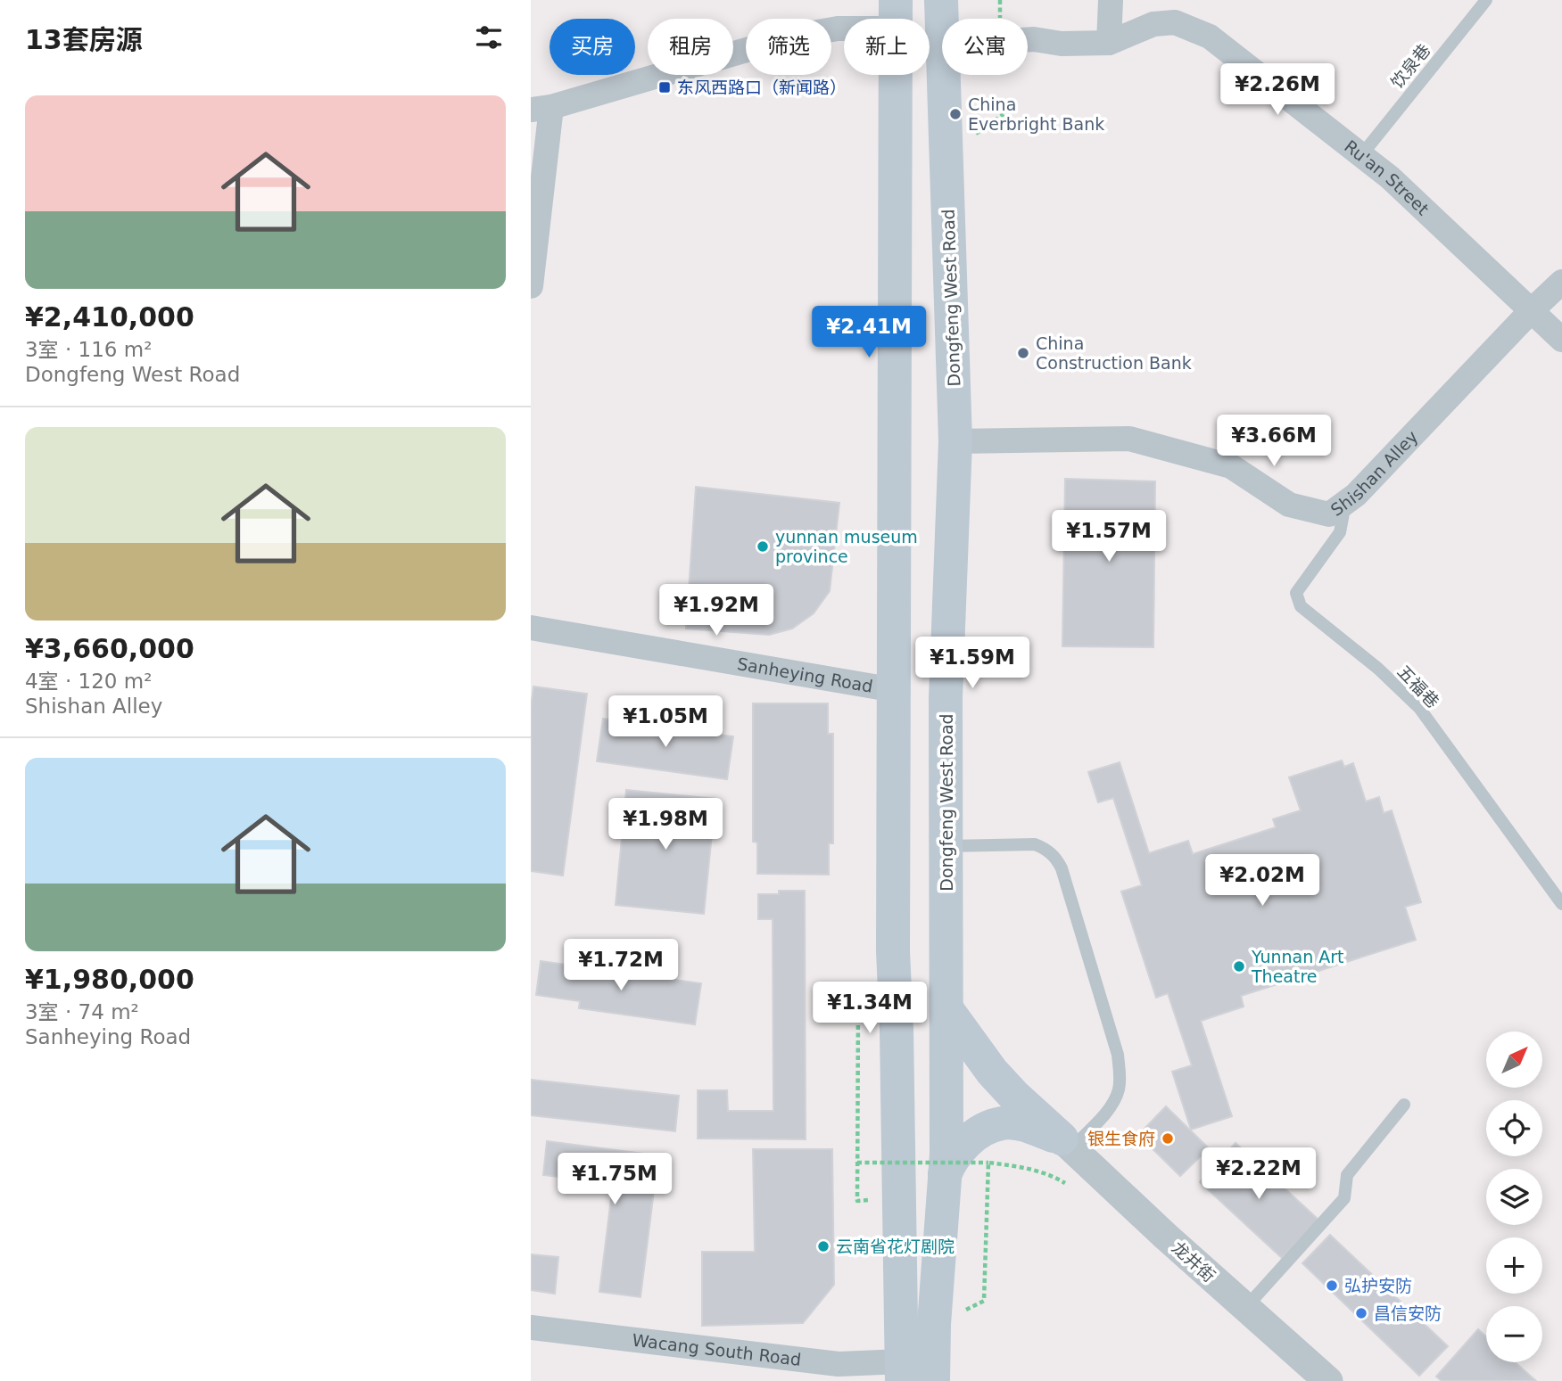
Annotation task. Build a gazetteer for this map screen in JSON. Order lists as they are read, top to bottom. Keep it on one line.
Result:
{"streets":{"main road":["Dongfeng West Road"],"street":["Ru'an Street","Shishan Alley","Sanheying Road","龙井街","Wacang South Road"],"lane":["饮泉巷","五福巷"]},"crossings":[["饮泉巷","Ru'an Street"],["Ru'an Street","Shishan Alley"],["Dongfeng West Road","Shishan Alley"],["Shishan Alley","五福巷"]],"places":{"transit":["东风西路口（新闻路）"],"other":["China Everbright Bank","China Construction Bank","yunnan museum province","Yunnan Art Theatre","银生食府","云南省花灯剧院","弘护安防","昌信安防"]},"north":"top right","page":{"heading":"13套房源","chip":["买房","租房","筛选","新上","公寓"],"price":["¥2.26M","¥2.41M","¥3.66M","¥1.57M","¥1.92M","¥1.59M","¥1.05M","¥1.98M","¥2.02M","¥1.72M","¥1.34M","¥2.22M","¥1.75M"],"list":[{"name":"¥2,410,000","note":"3室 · 116 m² · Dongfeng West Road"},{"name":"¥3,660,000","note":"4室 · 120 m² · Shishan Alley"},{"name":"¥1,980,000","note":"3室 · 74 m² · Sanheying Road"}],"map_buttons":["+","−"]}}
